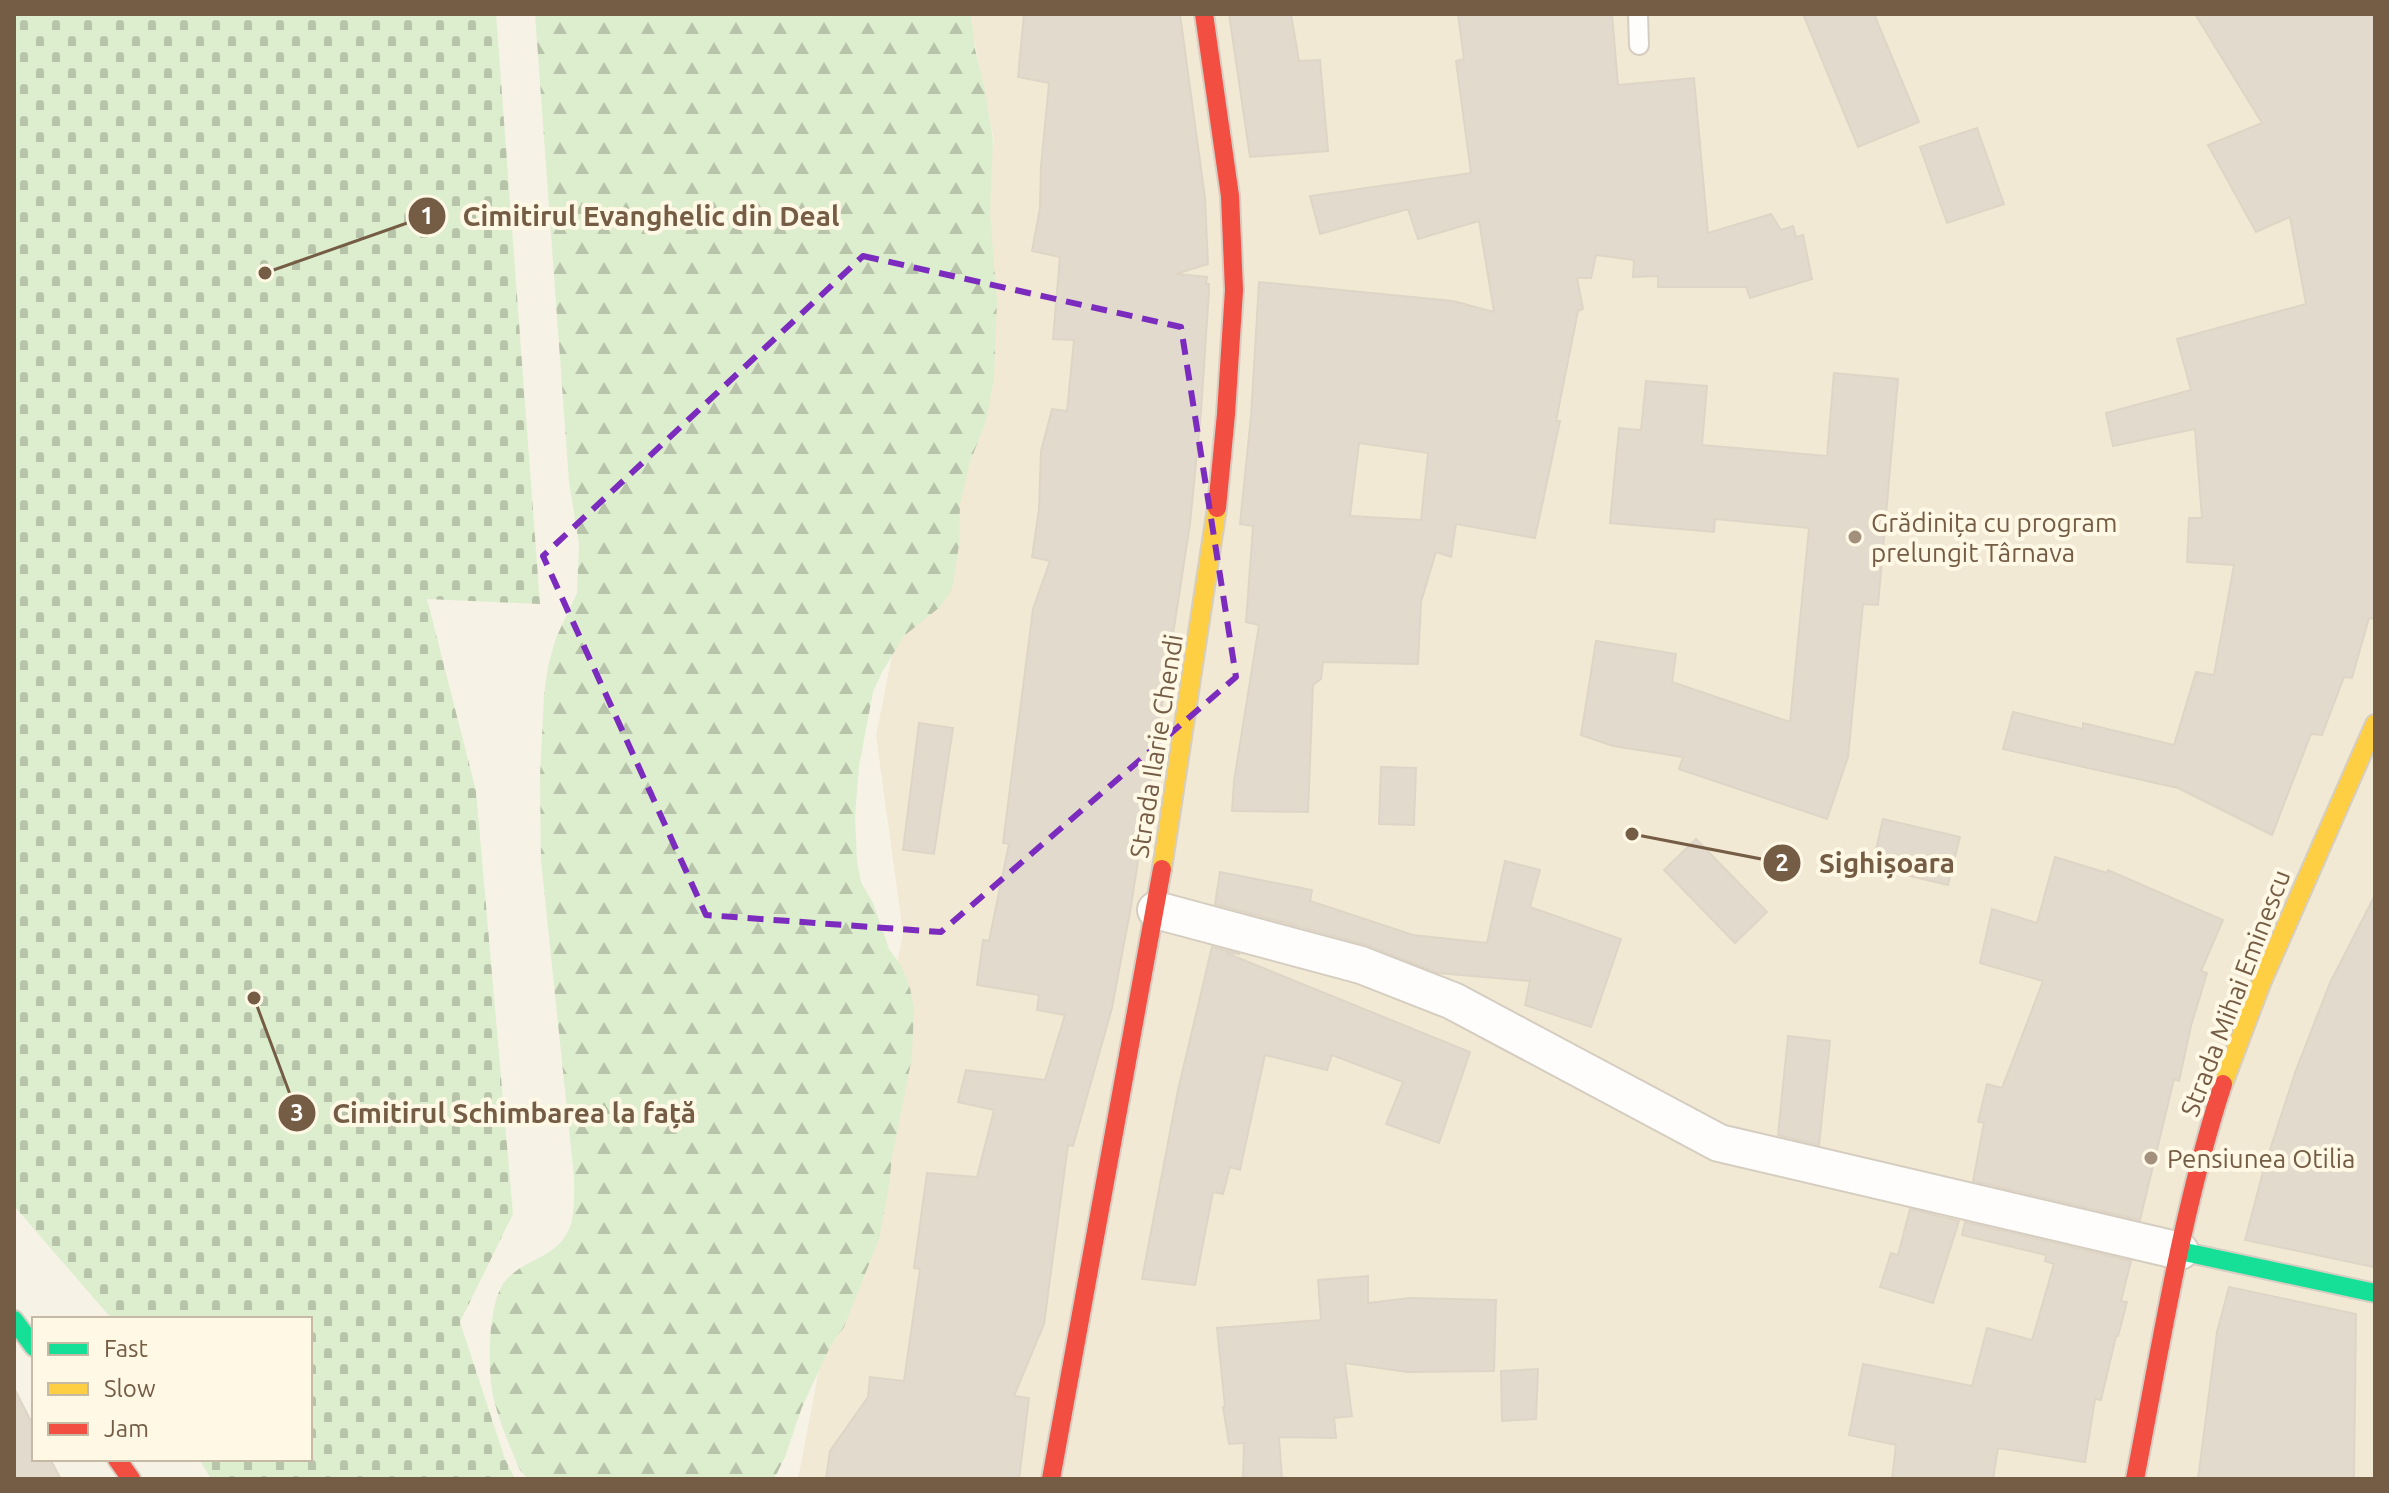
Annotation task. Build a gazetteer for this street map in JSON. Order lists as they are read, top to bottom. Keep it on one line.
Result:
{"streets":{"street":["Strada Ilarie Chendi","Strada Mihai Eminescu"]},"places":["Cimitirul Evanghelic din Deal","Grădinița cu program prelungit Târnava","Sighișoara","Cimitirul Schimbarea la față","Pensiunea Otilia"],"legend":["Fast","Slow","Jam"]}
